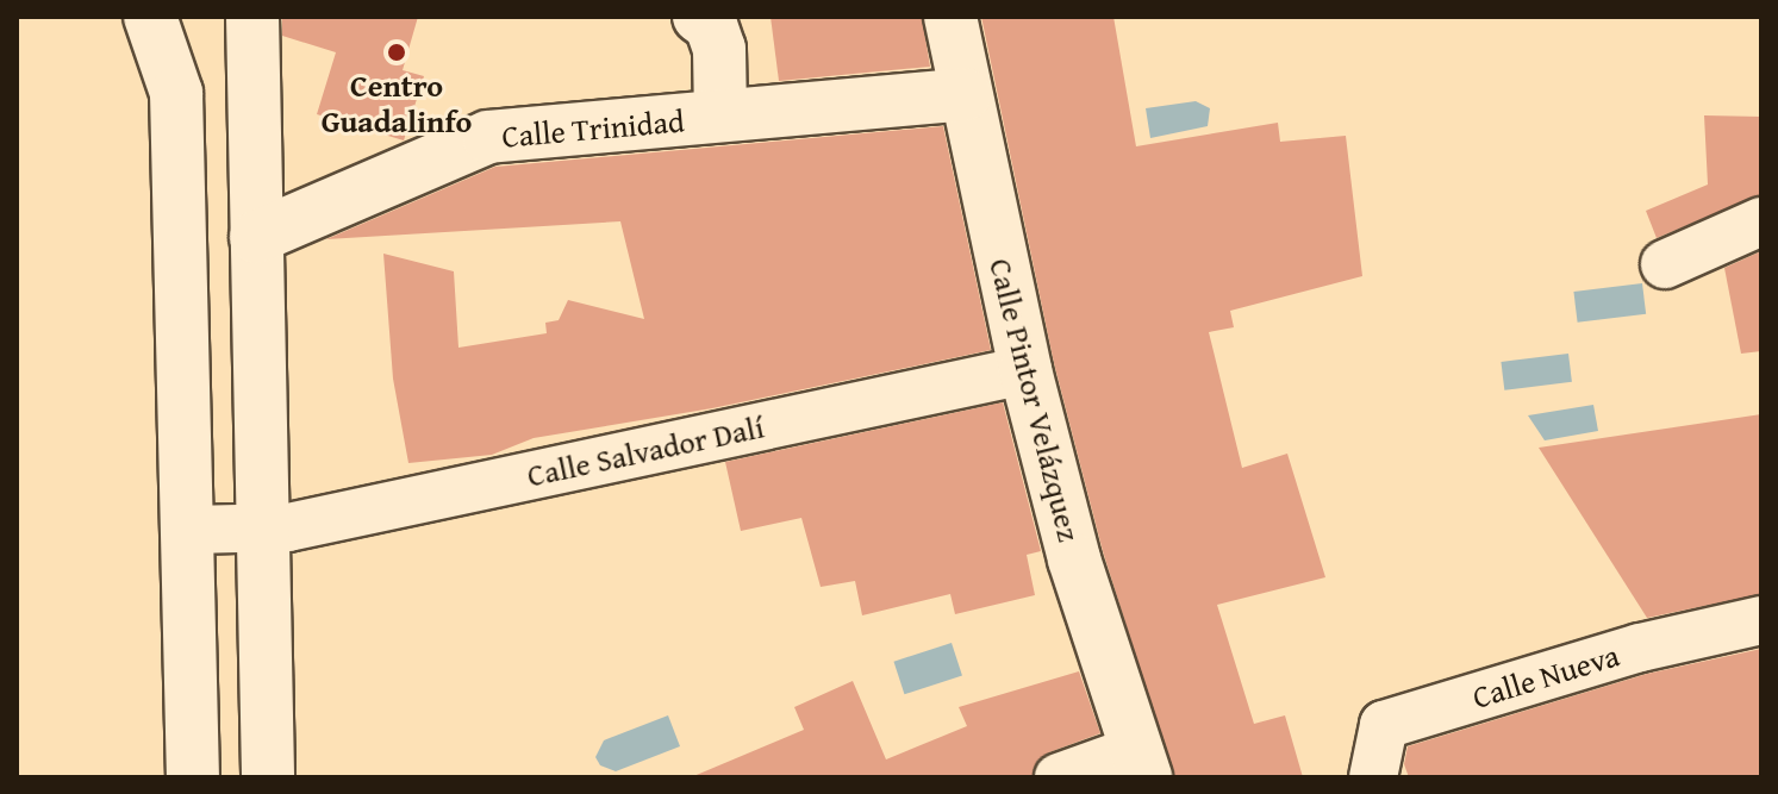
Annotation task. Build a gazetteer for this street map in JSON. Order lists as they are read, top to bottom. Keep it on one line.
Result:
{"streets":{"street":["Calle Trinidad","Calle Pintor Velázquez","Calle Salvador Dalí","Calle Nueva"]},"crossings":[["Calle Trinidad","Calle Pintor Velázquez"],["Calle Pintor Velázquez","Calle Salvador Dalí"]],"places":["Centro Guadalinfo"]}
